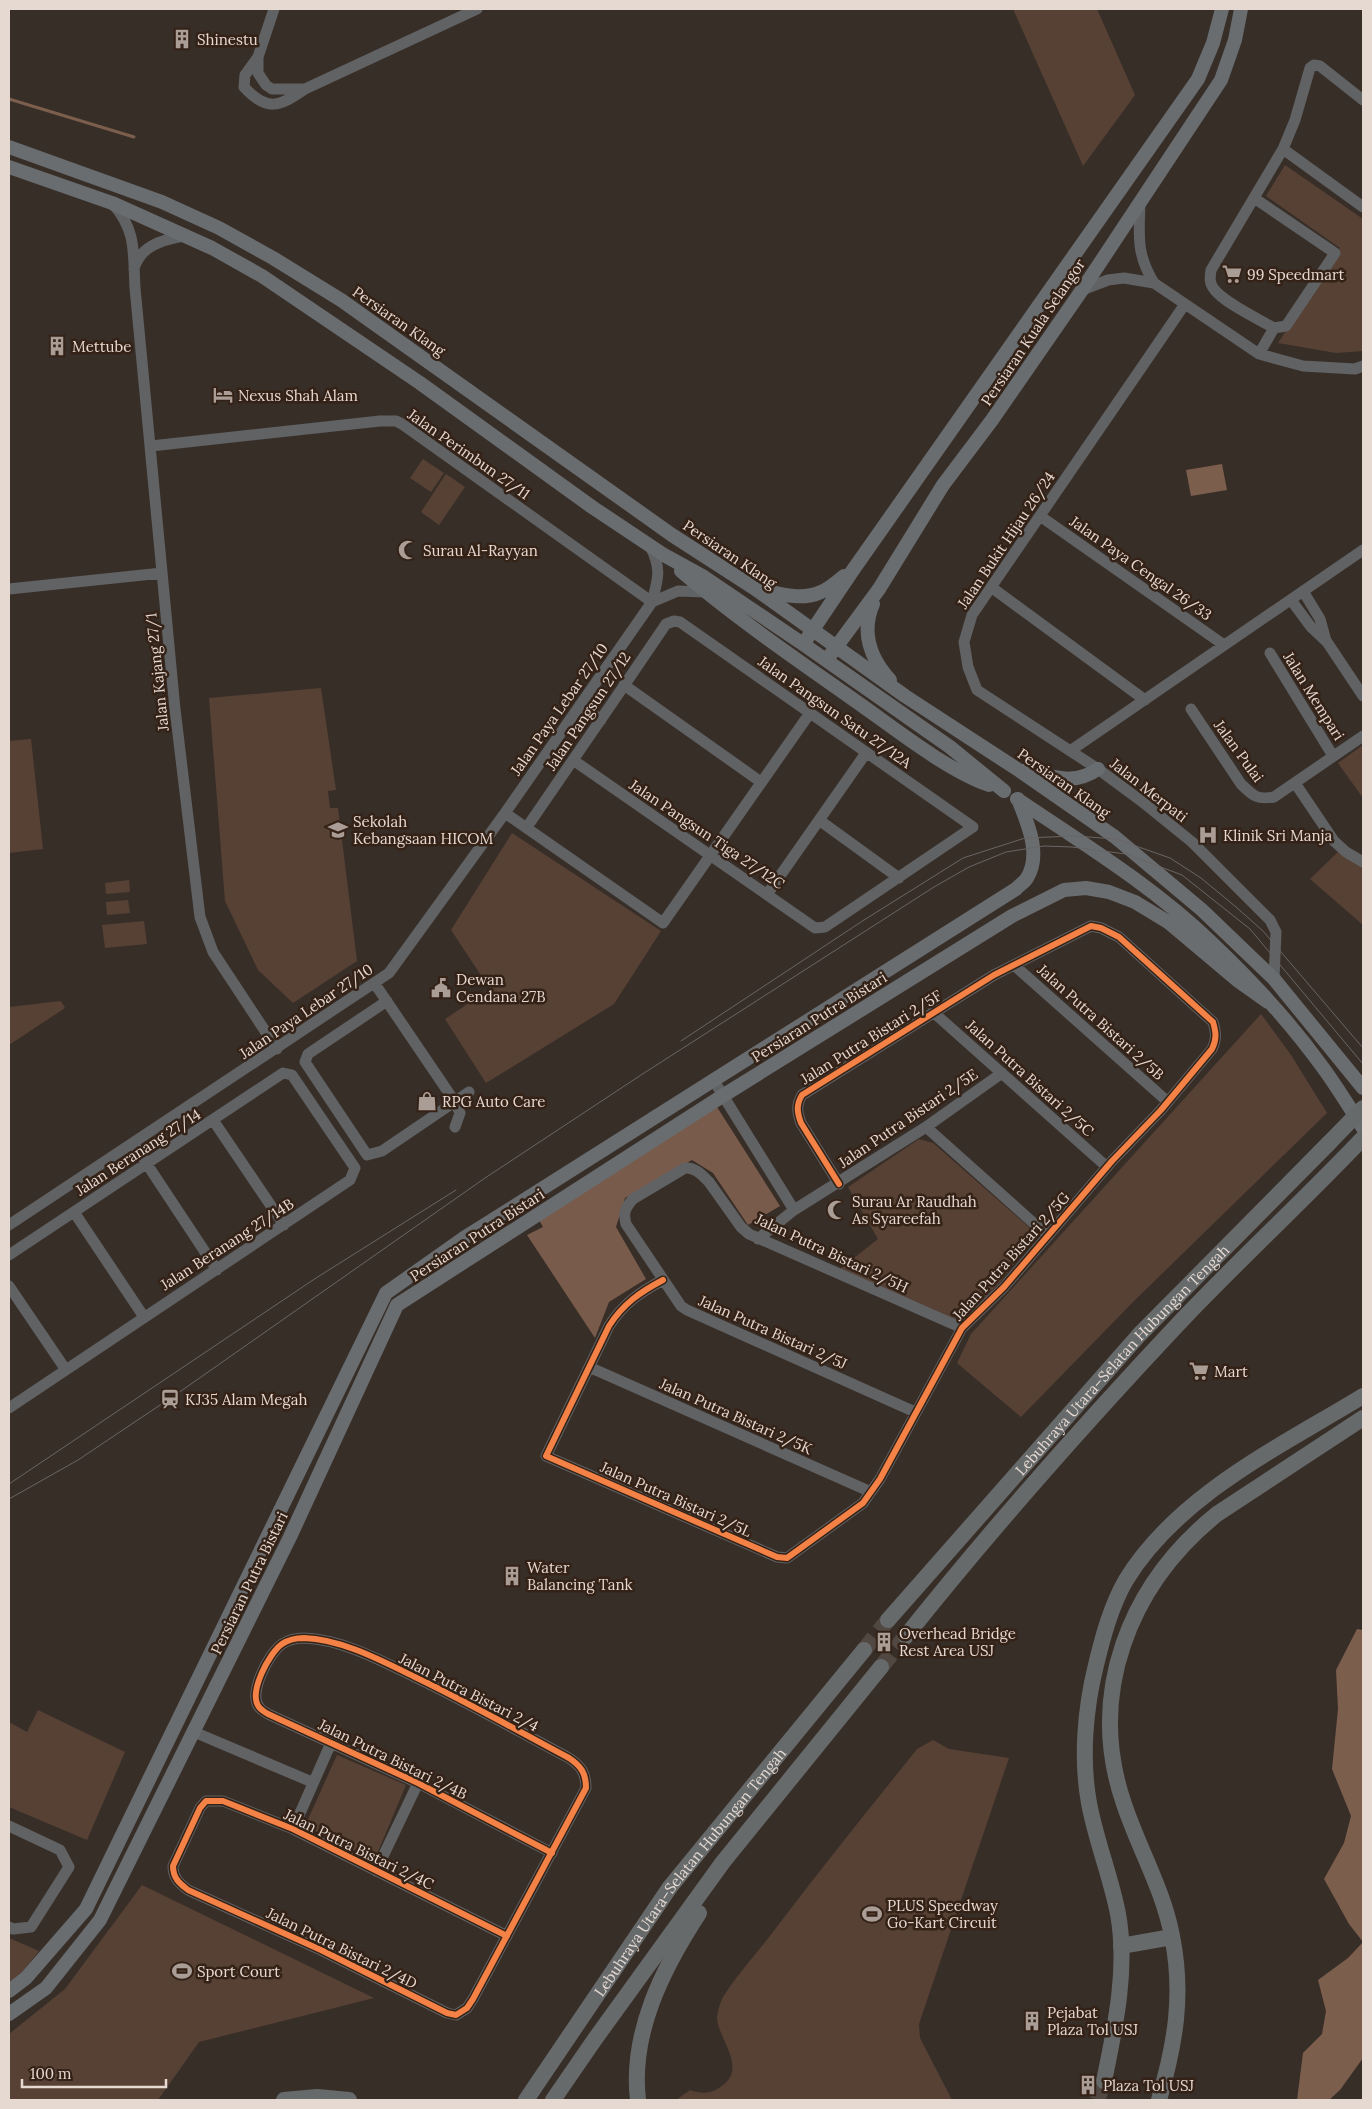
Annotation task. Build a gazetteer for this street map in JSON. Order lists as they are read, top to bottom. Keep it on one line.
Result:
{"streets":{"highway":["Lebuhraya Utara–Selatan Hubungan Tengah"],"main road":["Persiaran Klang","Persiaran Kuala Selangor","Persiaran Putra Bistari"],"street":["Jalan Perimbun 27/11","Jalan Bukit Hijau 26/24","Jalan Paya Cengal 26/33","Jalan Kajang 27/1","Jalan Mempari","Jalan Paya Lebar 27/10","Jalan Pangsun 27/12","Jalan Pangsun Satu 27/12A","Jalan Pulai","Jalan Merpati","Jalan Pangsun Tiga 27/12C","Jalan Putra Bistari 2/5B","Jalan Putra Bistari 2/5F","Jalan Putra Bistari 2/5C","Jalan Putra Bistari 2/5E","Jalan Beranang 27/14","Jalan Beranang 27/14B","Jalan Putra Bistari 2/5H","Jalan Putra Bistari 2/5G","Jalan Putra Bistari 2/5J","Jalan Putra Bistari 2/5K","Jalan Putra Bistari 2/5L","Jalan Putra Bistari 2/4","Jalan Putra Bistari 2/4B","Jalan Putra Bistari 2/4C","Jalan Putra Bistari 2/4D"]},"crossings":[["Persiaran Klang","Persiaran Kuala Selangor"],["Persiaran Klang","Jalan Merpati"],["Jalan Perimbun 27/11","Jalan Kajang 27/1"],["Jalan Perimbun 27/11","Jalan Paya Lebar 27/10"],["Jalan Bukit Hijau 26/24","Jalan Paya Cengal 26/33"],["Jalan Bukit Hijau 26/24","Jalan Merpati"],["Jalan Kajang 27/1","Jalan Paya Lebar 27/10"],["Jalan Mempari","Jalan Pulai"],["Jalan Pangsun 27/12","Jalan Pangsun Satu 27/12A"],["Jalan Pangsun 27/12","Jalan Pangsun Tiga 27/12C"],["Jalan Pangsun Satu 27/12A","Jalan Pangsun Tiga 27/12C"],["Jalan Putra Bistari 2/5B","Jalan Putra Bistari 2/5F"],["Jalan Putra Bistari 2/5B","Jalan Putra Bistari 2/5G"],["Jalan Putra Bistari 2/5F","Jalan Putra Bistari 2/5C"],["Jalan Putra Bistari 2/5F","Jalan Putra Bistari 2/5E"],["Jalan Putra Bistari 2/5F","Jalan Putra Bistari 2/5G"],["Jalan Putra Bistari 2/5C","Jalan Putra Bistari 2/5E"],["Jalan Putra Bistari 2/5C","Jalan Putra Bistari 2/5G"],["Jalan Putra Bistari 2/5E","Jalan Putra Bistari 2/5H"],["Jalan Beranang 27/14","Jalan Beranang 27/14B"],["Jalan Putra Bistari 2/5H","Jalan Putra Bistari 2/5G"],["Jalan Putra Bistari 2/5H","Jalan Putra Bistari 2/5J"],["Jalan Putra Bistari 2/5G","Jalan Putra Bistari 2/5J"],["Jalan Putra Bistari 2/5G","Jalan Putra Bistari 2/5K"],["Jalan Putra Bistari 2/5G","Jalan Putra Bistari 2/5L"],["Jalan Putra Bistari 2/5K","Jalan Putra Bistari 2/5L"],["Jalan Putra Bistari 2/4","Jalan Putra Bistari 2/4B"],["Jalan Putra Bistari 2/4","Jalan Putra Bistari 2/4C"],["Jalan Putra Bistari 2/4","Jalan Putra Bistari 2/4D"],["Jalan Putra Bistari 2/4C","Jalan Putra Bistari 2/4D"]],"places":{"building":["Shinestu","Mettube","Water Balancing Tank","Overhead Bridge Rest Area USJ","Pejabat Plaza Tol USJ","Plaza Tol USJ"],"supermarket":["99 Speedmart","Mart"],"hotel":["Nexus Shah Alam"],"mosque":["Surau Al-Rayyan","Surau Ar Raudhah As Syareefah"],"school or university":["Sekolah Kebangsaan HICOM"],"hospital":["Klinik Sri Manja"],"public building":["Dewan Cendana 27B"],"shop":["RPG Auto Care"],"station":["KJ35 Alam Megah"],"sports":["PLUS Speedway Go-Kart Circuit","Sport Court"]},"scale_bar":"100 m"}
